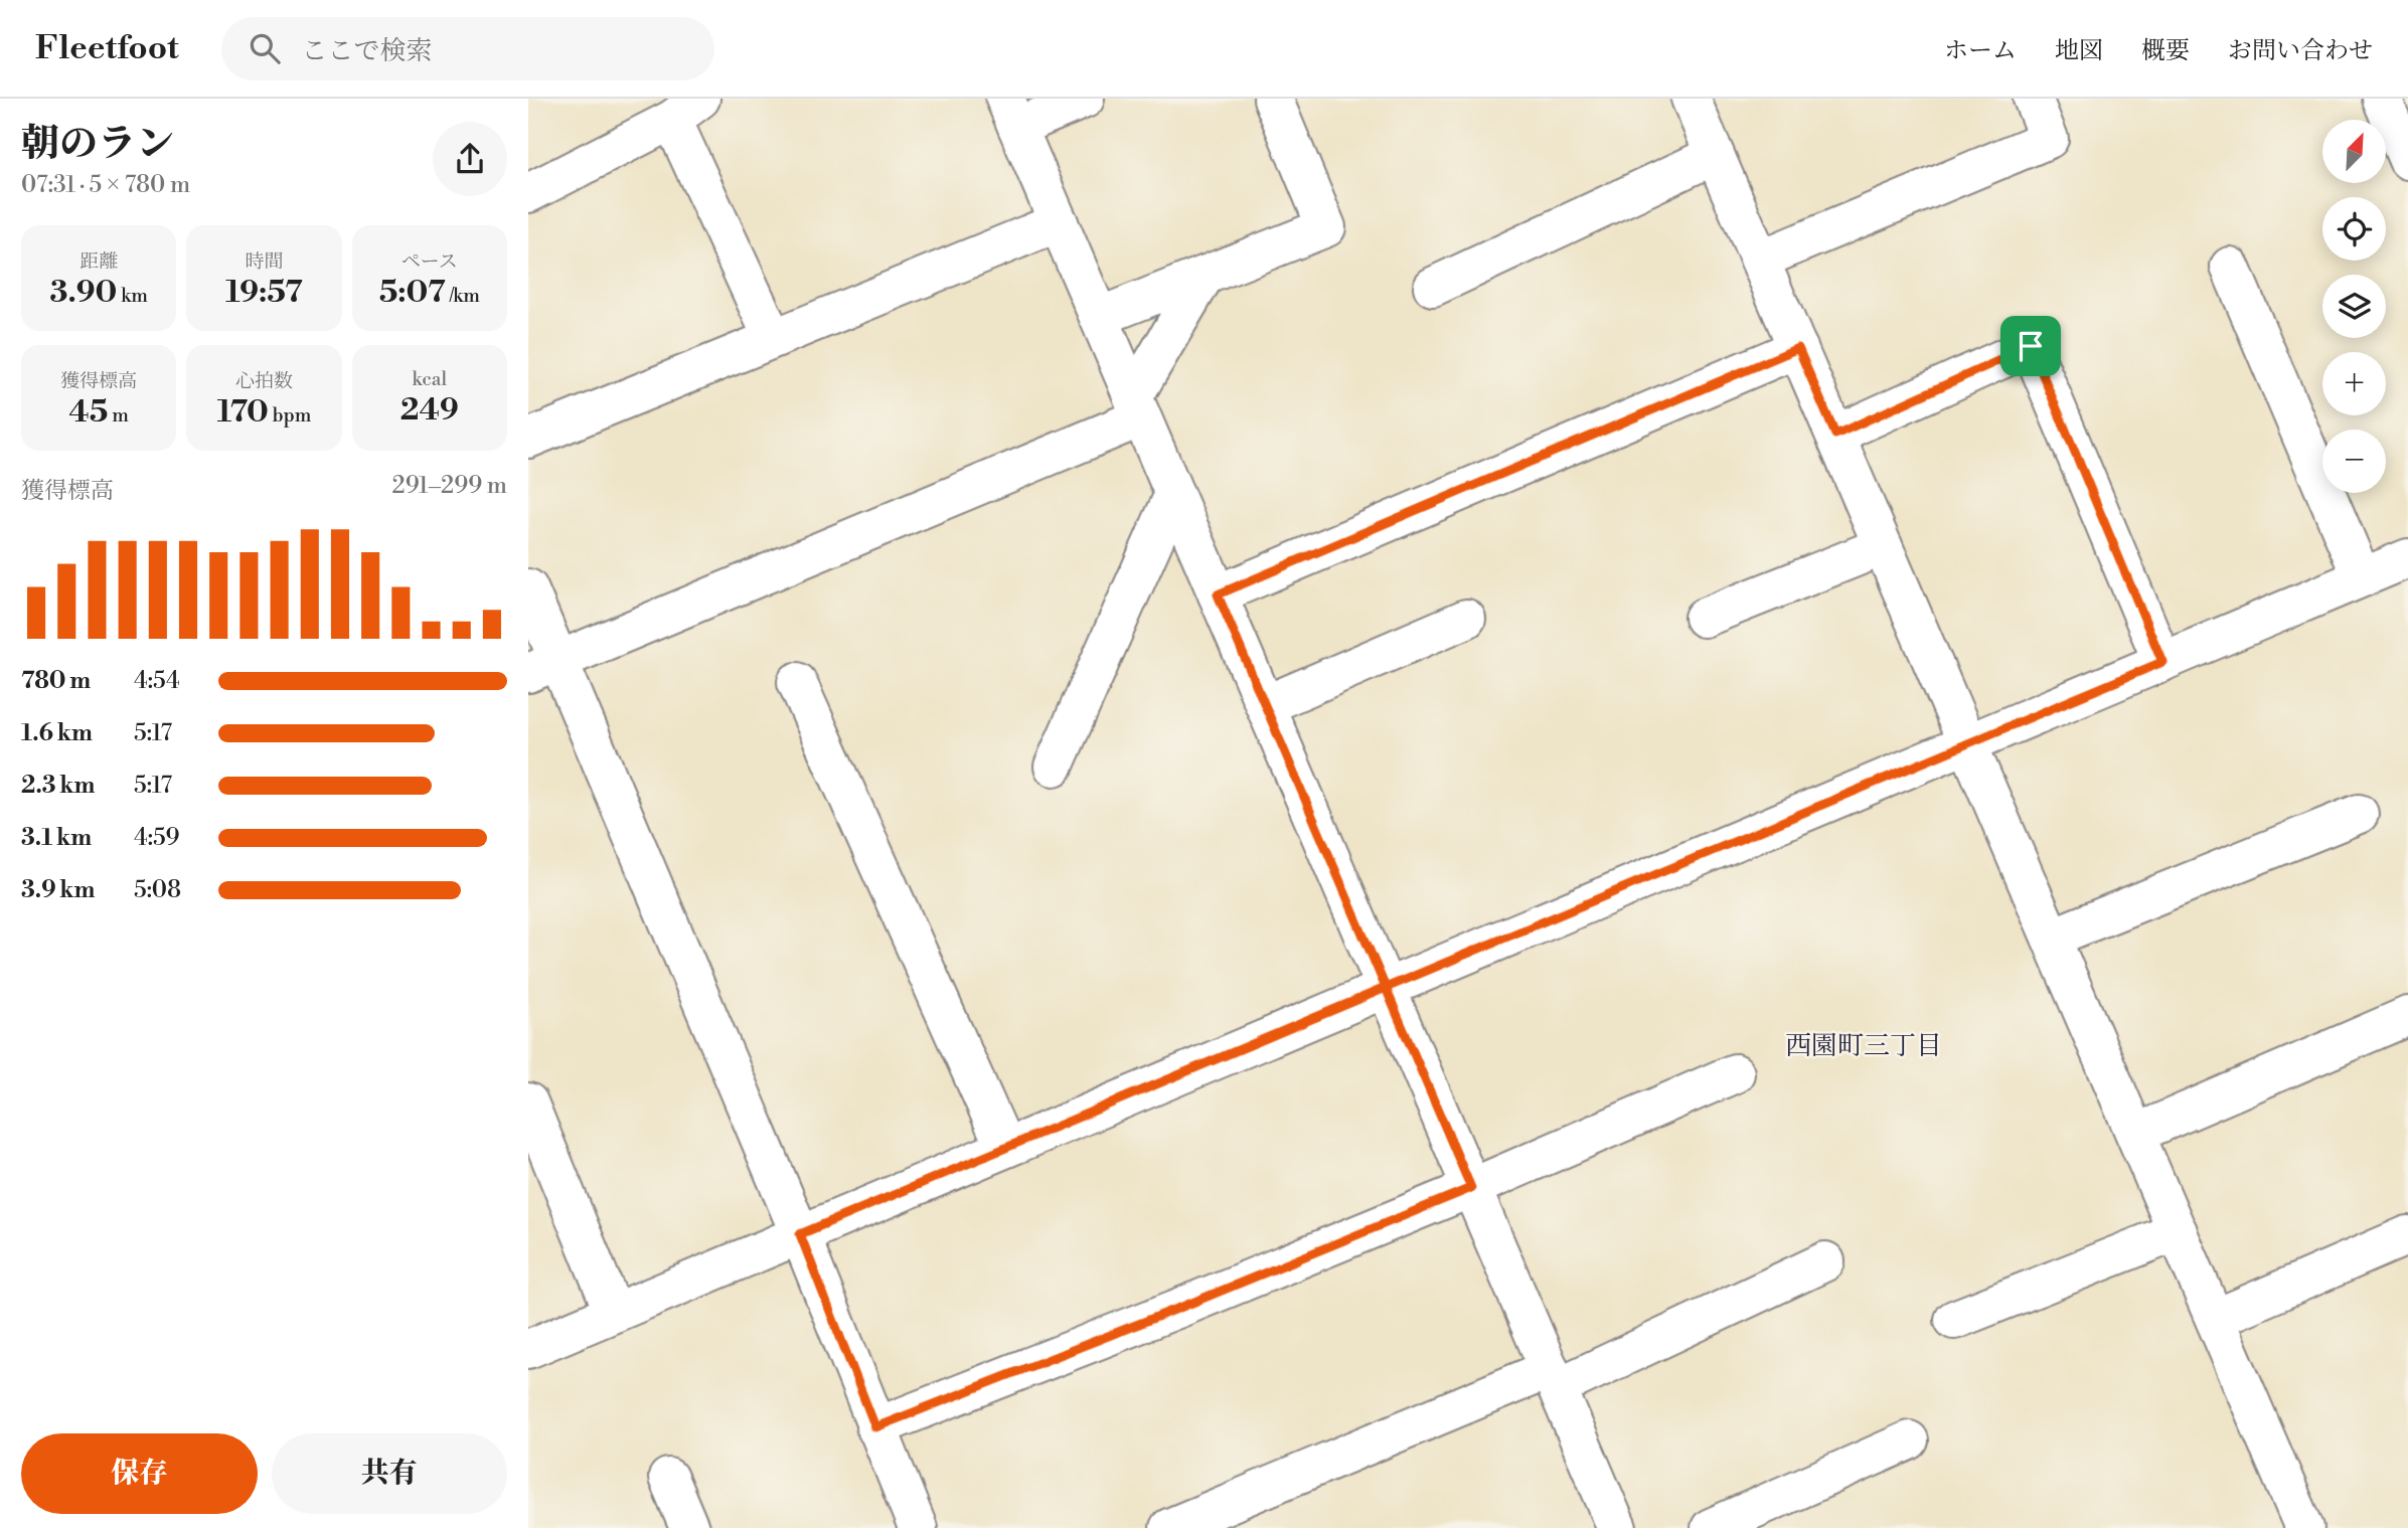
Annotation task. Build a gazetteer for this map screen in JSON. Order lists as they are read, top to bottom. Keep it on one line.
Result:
{"districts":["西園町三丁目"],"north":"top right","page":{"header":"Fleetfoot","search":"ここで検索","nav":["ホーム","地図","概要","お問い合わせ"],"heading":["朝のラン","07:31 · 5 × 780 m"],"map_buttons":["+","−"],"stats":[["距離","3.90 km"],["時間","19:57"],["ペース","5:07 /km"],["獲得標高","45 m"],["心拍数","170 bpm"],["kcal","249"]],"chart":["獲得標高","291–299 m"],"list":[{"name":"780 m","note":"4:54"},{"name":"1.6 km","note":"5:17"},{"name":"2.3 km","note":"5:17"},{"name":"3.1 km","note":"4:59"},{"name":"3.9 km","note":"5:08"}],"buttons":["保存","共有"]}}
